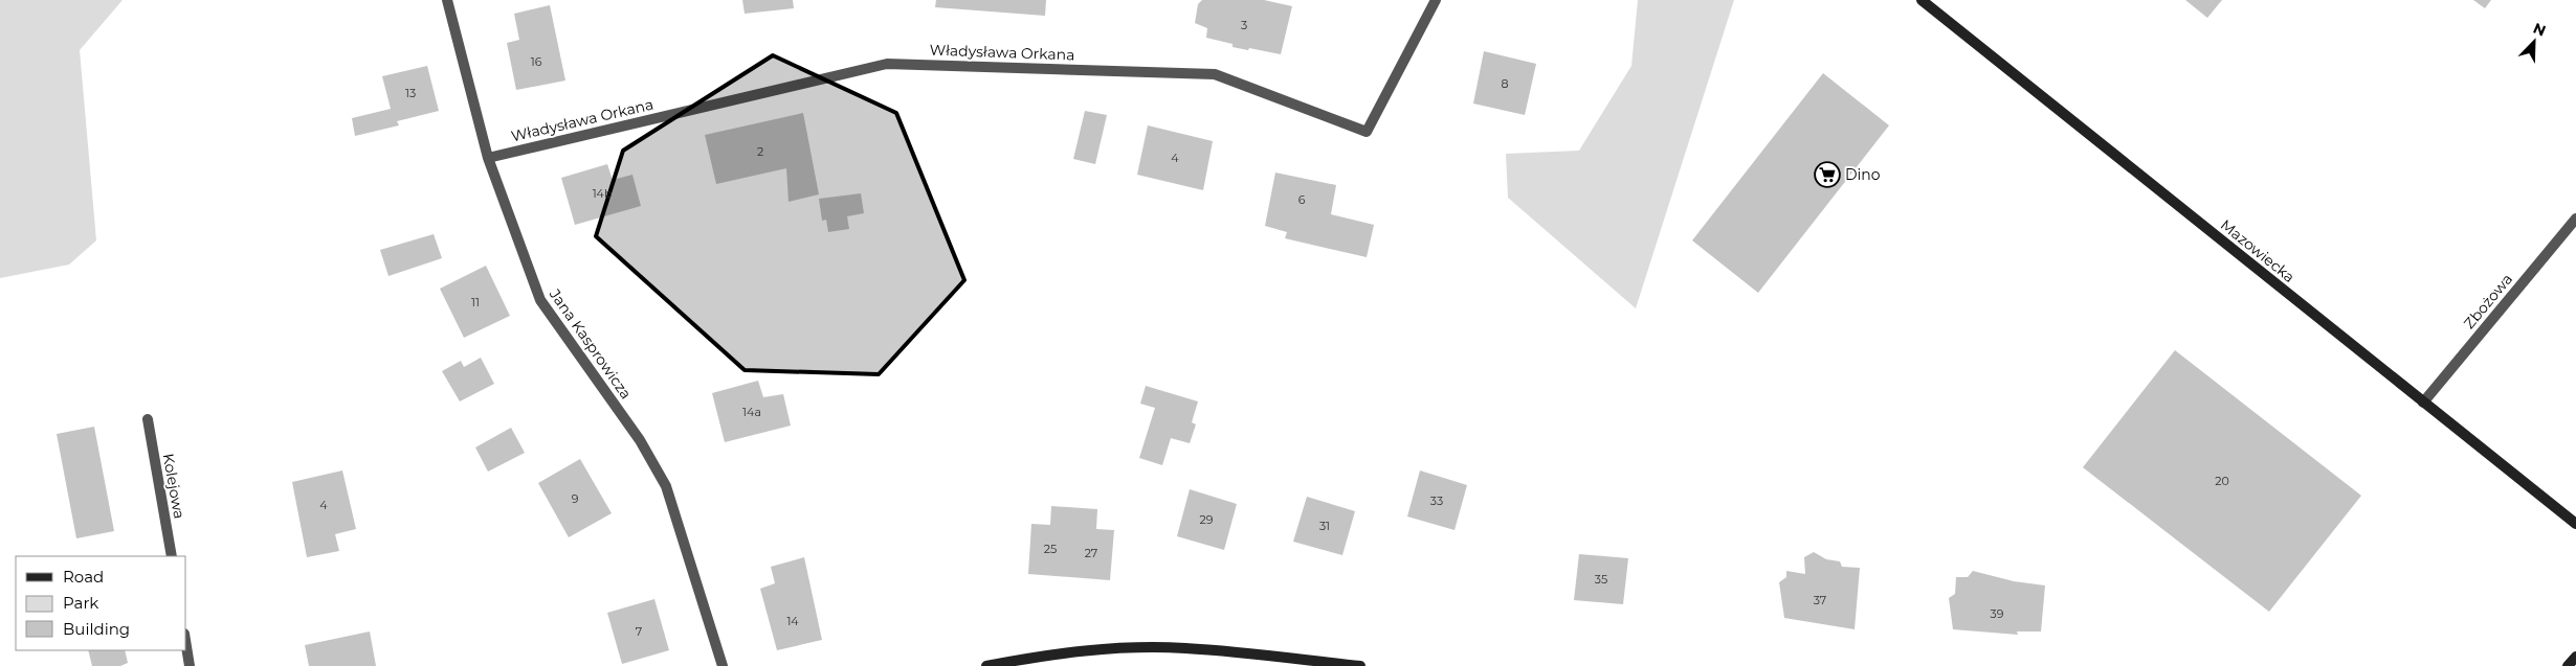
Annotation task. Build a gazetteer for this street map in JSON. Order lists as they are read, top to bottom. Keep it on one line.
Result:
{"streets":{"main road":["Mazowiecka"],"street":["Władysława Orkana","Zbożowa","Jana Kasprowicza","Kolejowa"]},"crossings":[["Władysława Orkana","Jana Kasprowicza"],["Mazowiecka","Zbożowa"]],"places":{"supermarket":["Dino"]},"house_numbers":["3","16","8","13","2","4","14b","6","11","14a","20","9","33","4","29","31","25","27","35","37","39","14","7"],"legend":["Road","Park","Building"],"north":"top right"}
